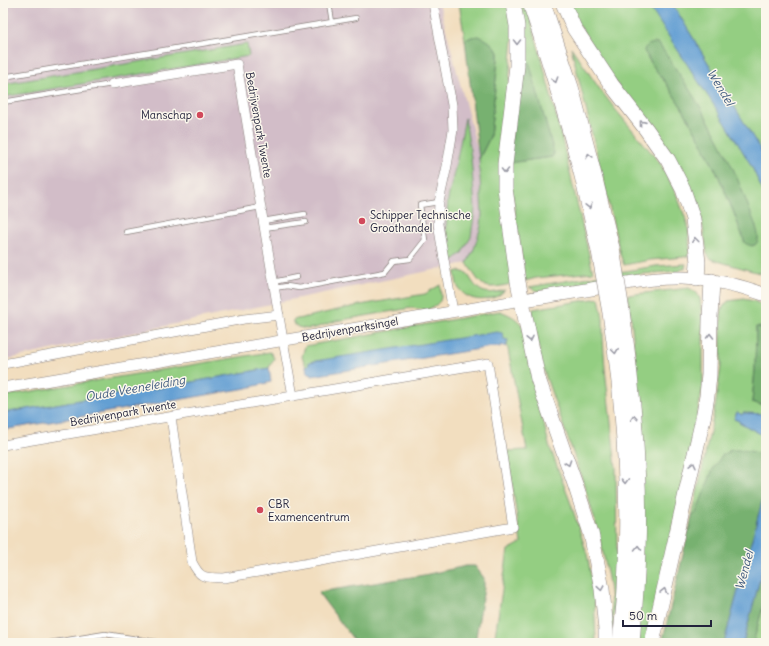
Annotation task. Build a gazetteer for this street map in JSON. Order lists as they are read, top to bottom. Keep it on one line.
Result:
{"streets":{"main road":["Bedrijvenparksingel"],"street":["Bedrijvenpark Twente"]},"crossings":[["Bedrijvenpark Twente","Bedrijvenparksingel"]],"water":["Wendel","Oude Veeneleiding"],"places":["Manschap","Schipper Technische Groothandel","CBR Examencentrum"],"scale_bar":"50 m"}
